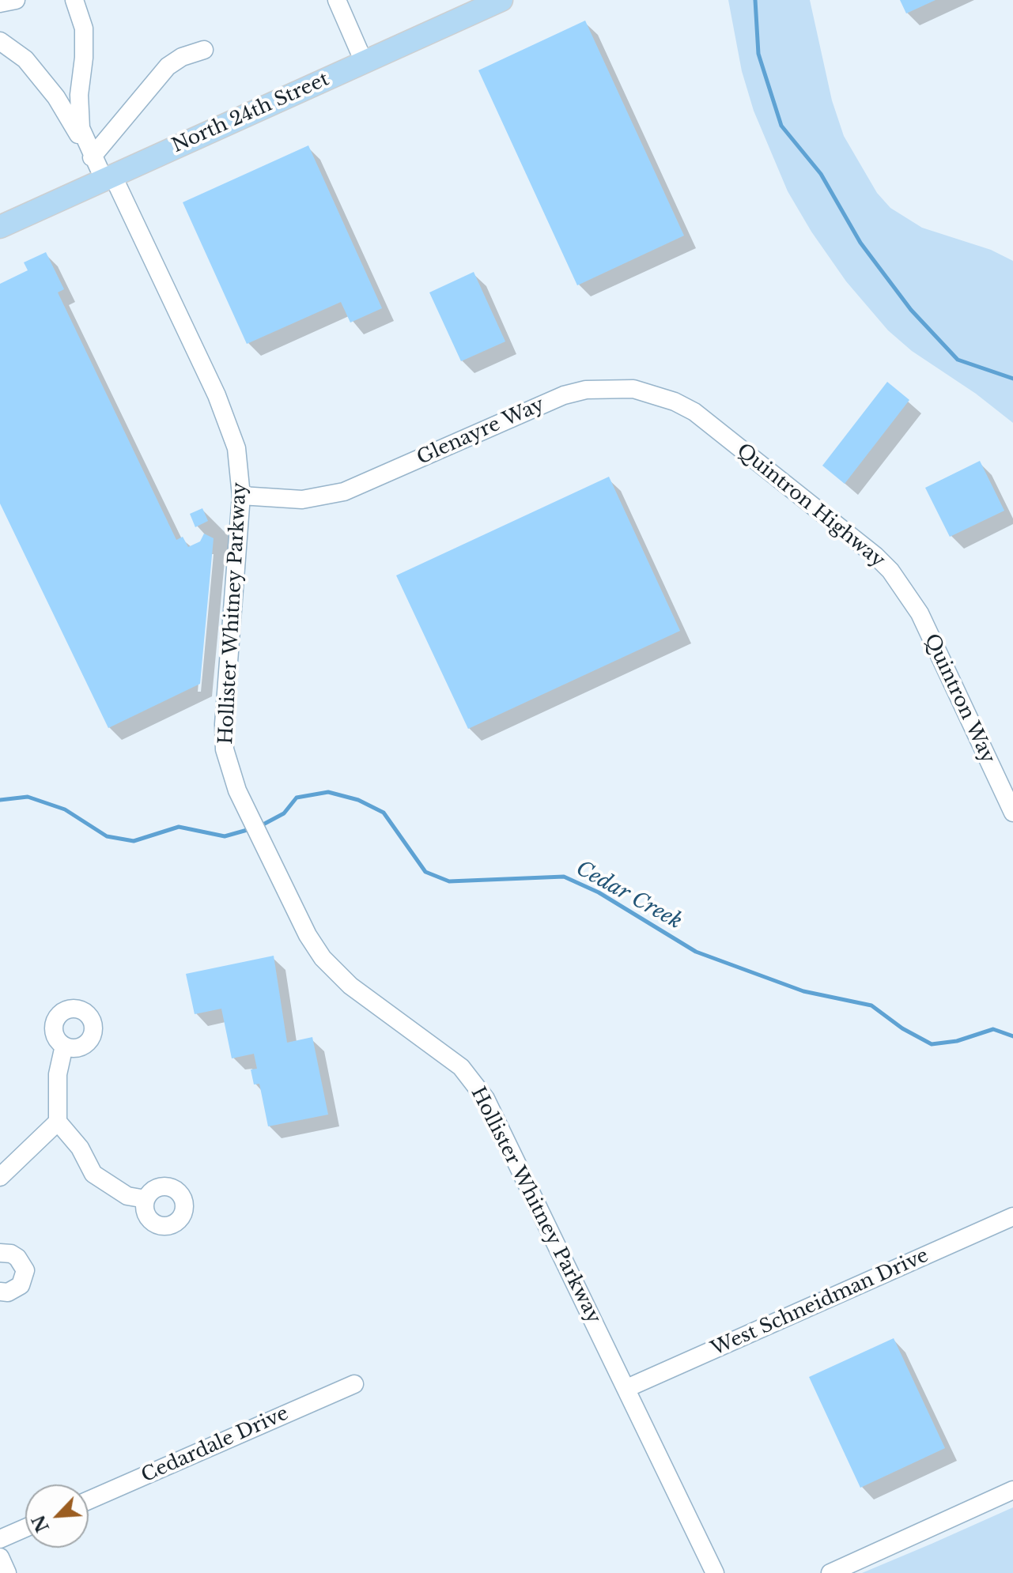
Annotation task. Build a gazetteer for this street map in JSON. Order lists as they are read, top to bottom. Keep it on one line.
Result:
{"streets":{"main road":["North 24th Street"],"street":["Glenayre Way","Quintron Highway","Hollister Whitney Parkway","Quintron Way","West Schneidman Drive","Cedardale Drive"]},"crossings":[["North 24th Street","Hollister Whitney Parkway"],["Glenayre Way","Quintron Highway"],["Glenayre Way","Hollister Whitney Parkway"],["Quintron Highway","Quintron Way"],["Hollister Whitney Parkway","West Schneidman Drive"]],"water":["Cedar Creek"],"north":"bottom left"}
